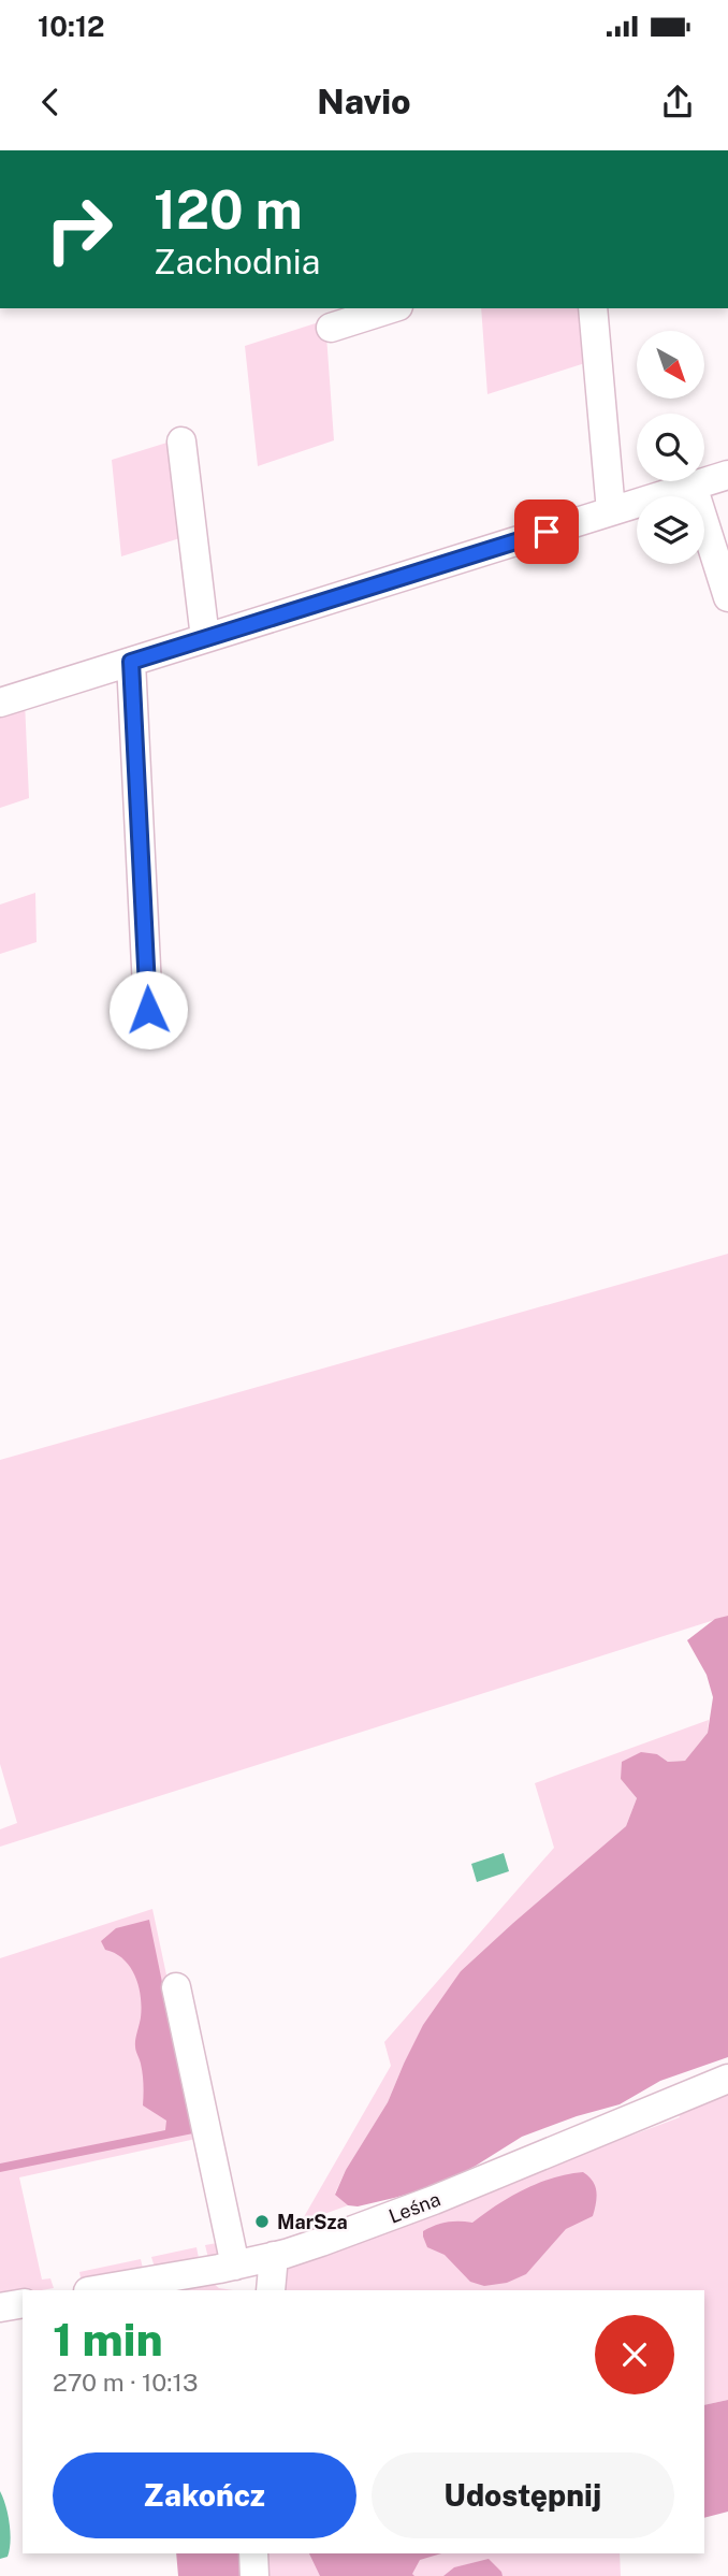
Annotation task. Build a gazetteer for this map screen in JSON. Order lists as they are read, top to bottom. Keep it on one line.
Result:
{"streets":{"street":["Leśna"]},"places":["MarSza"],"north":"bottom right","page":{"status":"10:12","header":"Navio","turn":["120 m","Zachodnia"],"heading":["1 min","270 m · 10:13"],"buttons":["Zakończ","Udostępnij"]}}
